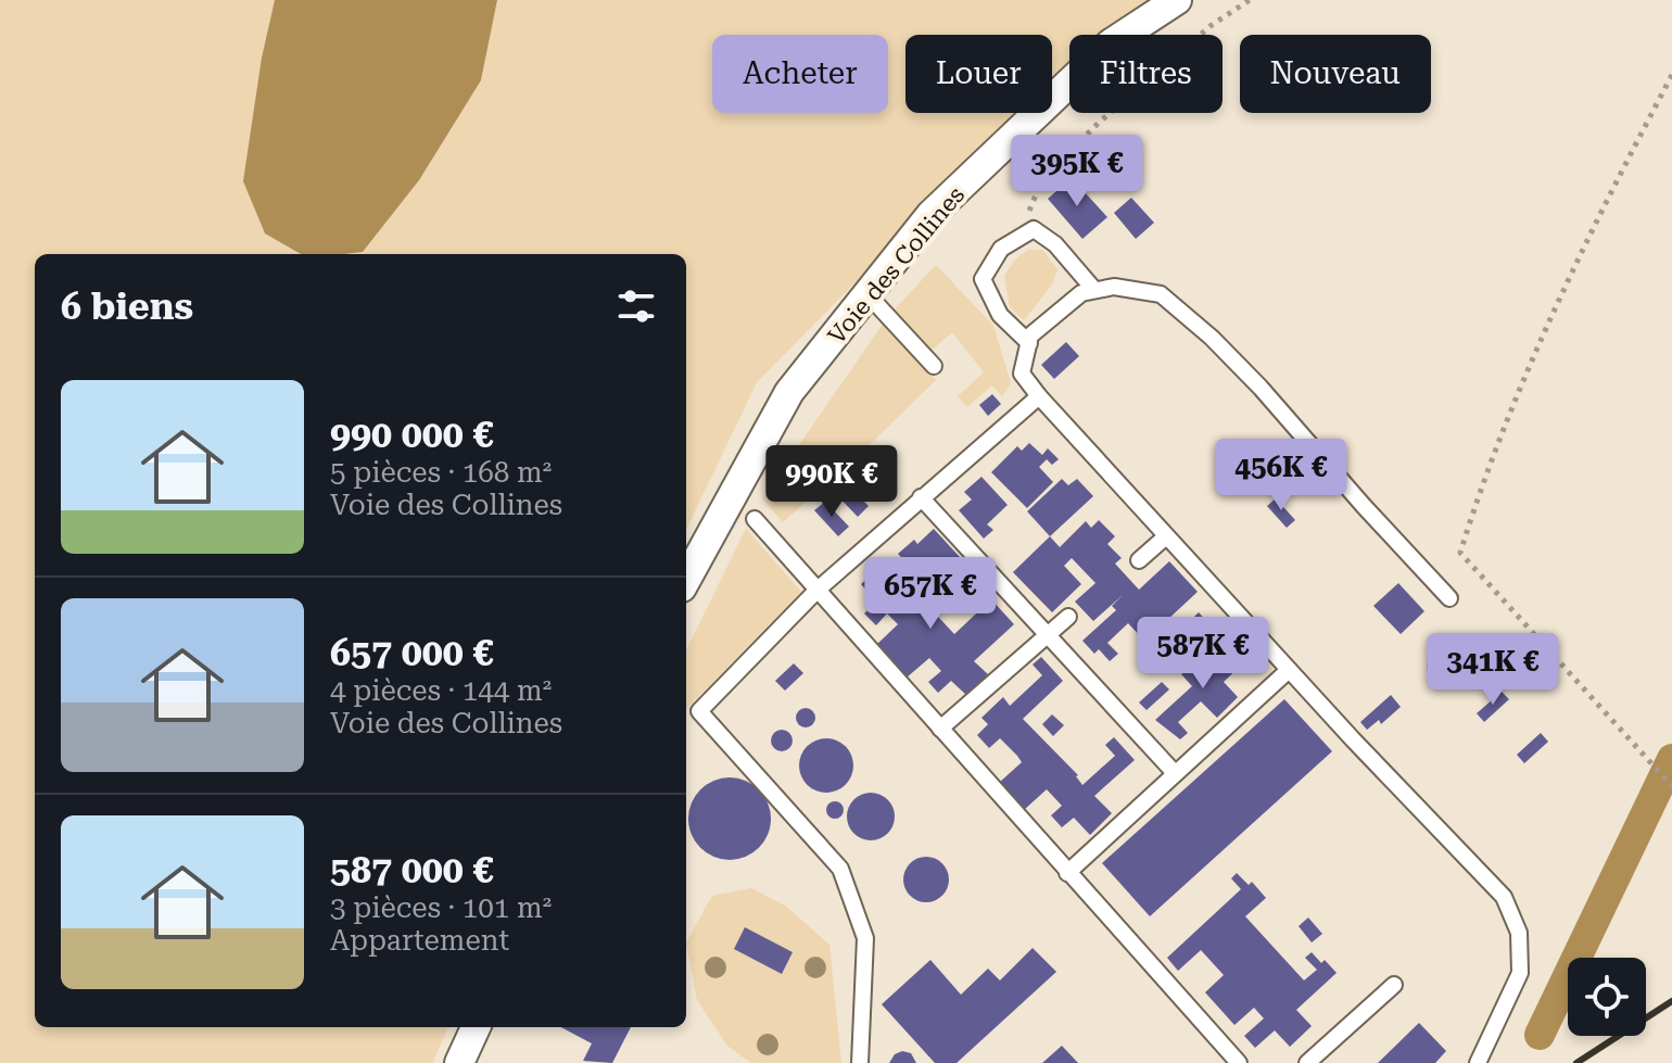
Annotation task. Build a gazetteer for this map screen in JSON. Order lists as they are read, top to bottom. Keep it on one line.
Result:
{"streets":{"street":["Voie des Collines"]},"page":{"chip":["Acheter","Louer","Filtres","Nouveau"],"price":["395K €","456K €","990K €","657K €","587K €","341K €"],"heading":"6 biens","list":[{"name":"990 000 €","note":"5 pièces · 168 m² · Voie des Collines"},{"name":"657 000 €","note":"4 pièces · 144 m² · Voie des Collines"},{"name":"587 000 €","note":"3 pièces · 101 m² · Appartement"}]}}
